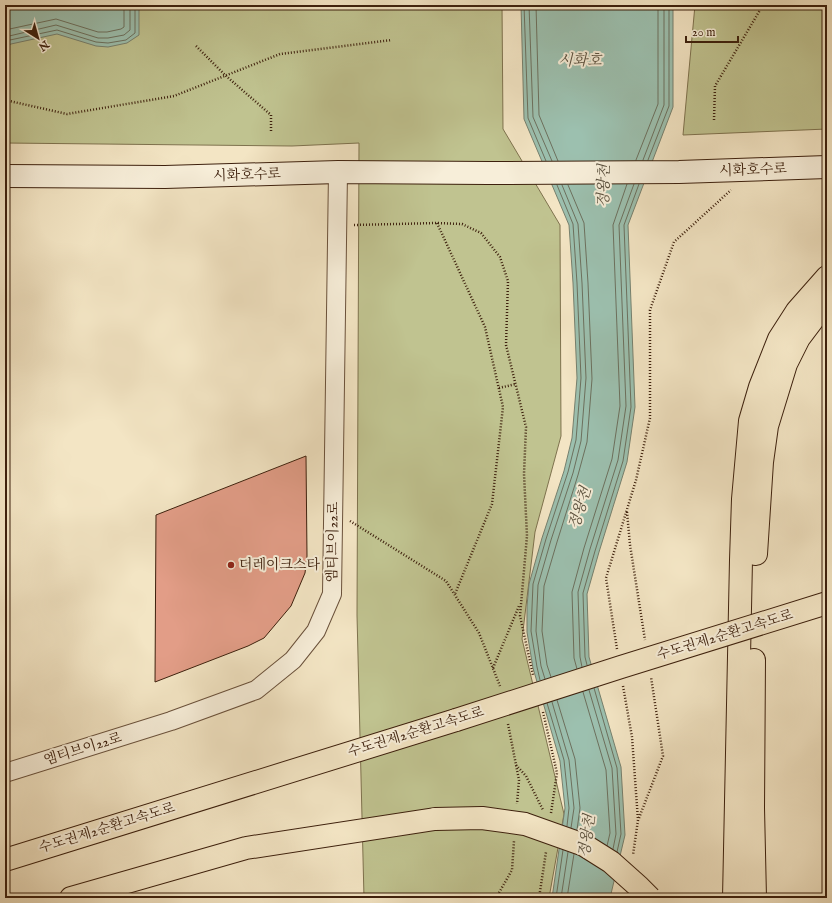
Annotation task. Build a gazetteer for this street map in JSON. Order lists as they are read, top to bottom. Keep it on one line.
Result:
{"streets":{"highway":["수도권제2순환고속도로"],"main road":["시화호수로"],"street":["엠티브이22로"]},"crossings":[["시화호수로","엠티브이22로"]],"water":["시화호","정왕천"],"places":["더레이크스타"],"scale_bar":"20 m","north":"bottom right"}
